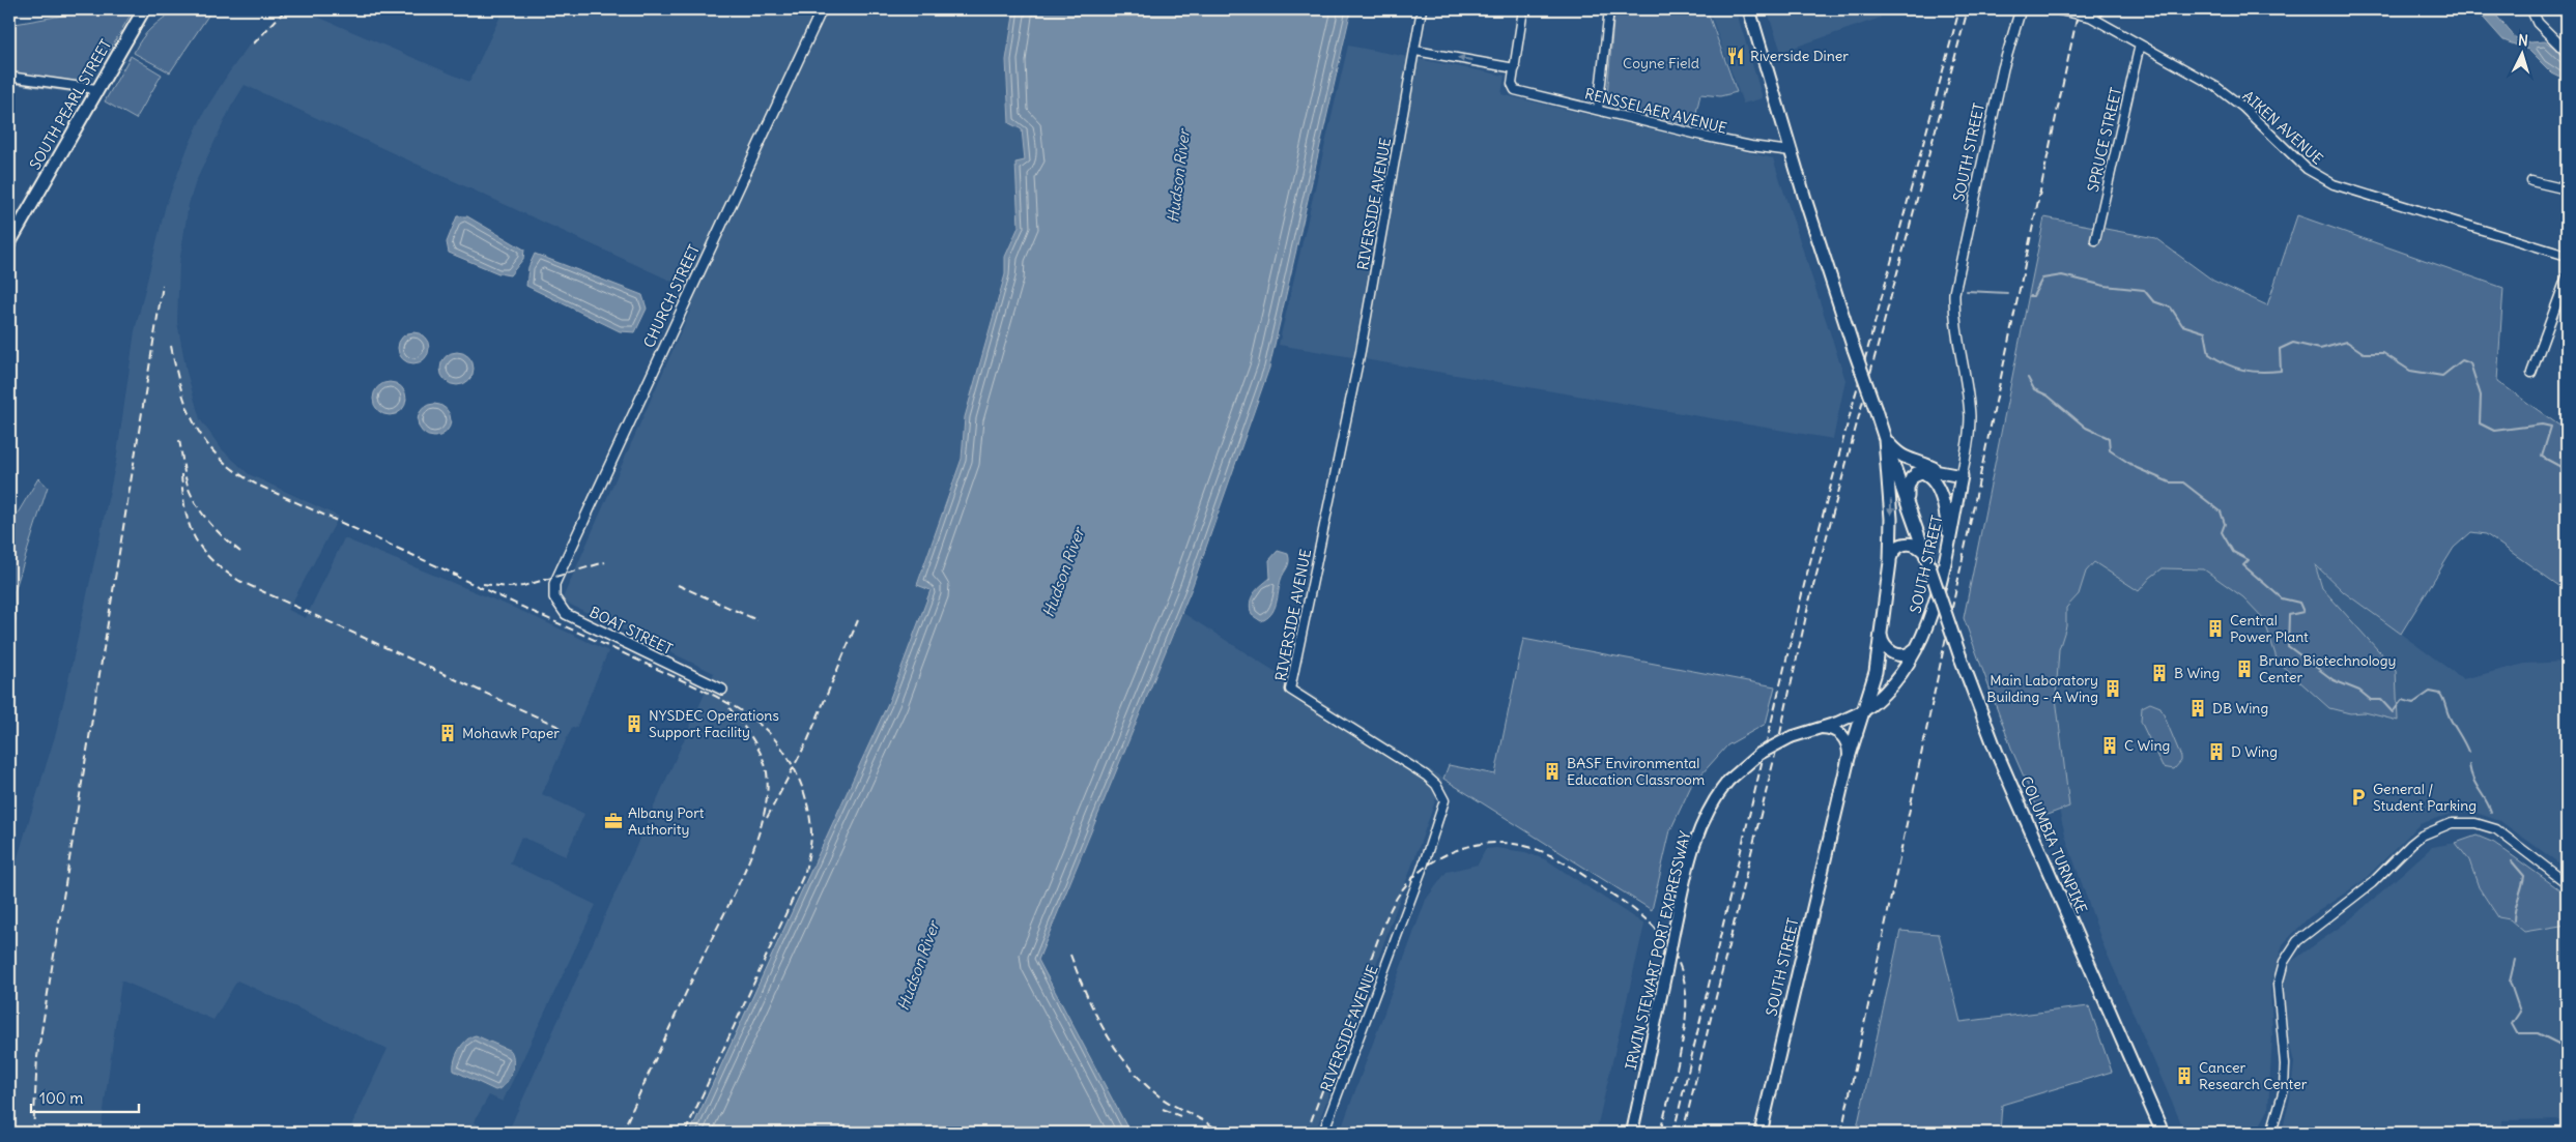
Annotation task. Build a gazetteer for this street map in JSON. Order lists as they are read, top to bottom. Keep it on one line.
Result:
{"streets":{"main road":["SOUTH PEARL STREET","SOUTH STREET","COLUMBIA TURNPIKE","IRWIN STEWART PORT EXPRESSWAY"],"street":["RENSSELAER AVENUE","AIKEN AVENUE","SPRUCE STREET","RIVERSIDE AVENUE","CHURCH STREET","BOAT STREET"]},"crossings":[["AIKEN AVENUE","SPRUCE STREET"],["SOUTH STREET","IRWIN STEWART PORT EXPRESSWAY"],["CHURCH STREET","BOAT STREET"]],"water":["Hudson River"],"parks":["Coyne Field"],"places":{"restaurant":["Riverside Diner"],"building":["Central Power Plant","Bruno Biotechnology Center","B Wing","Main Laboratory Building - A Wing","DB Wing","NYSDEC Operations Support Facility","Mohawk Paper","C Wing","D Wing","BASF Environmental Education Classroom","Cancer Research Center"],"parking":["General / Student Parking"],"office":["Albany Port Authority"]},"scale_bar":"100 m","north":"top"}
